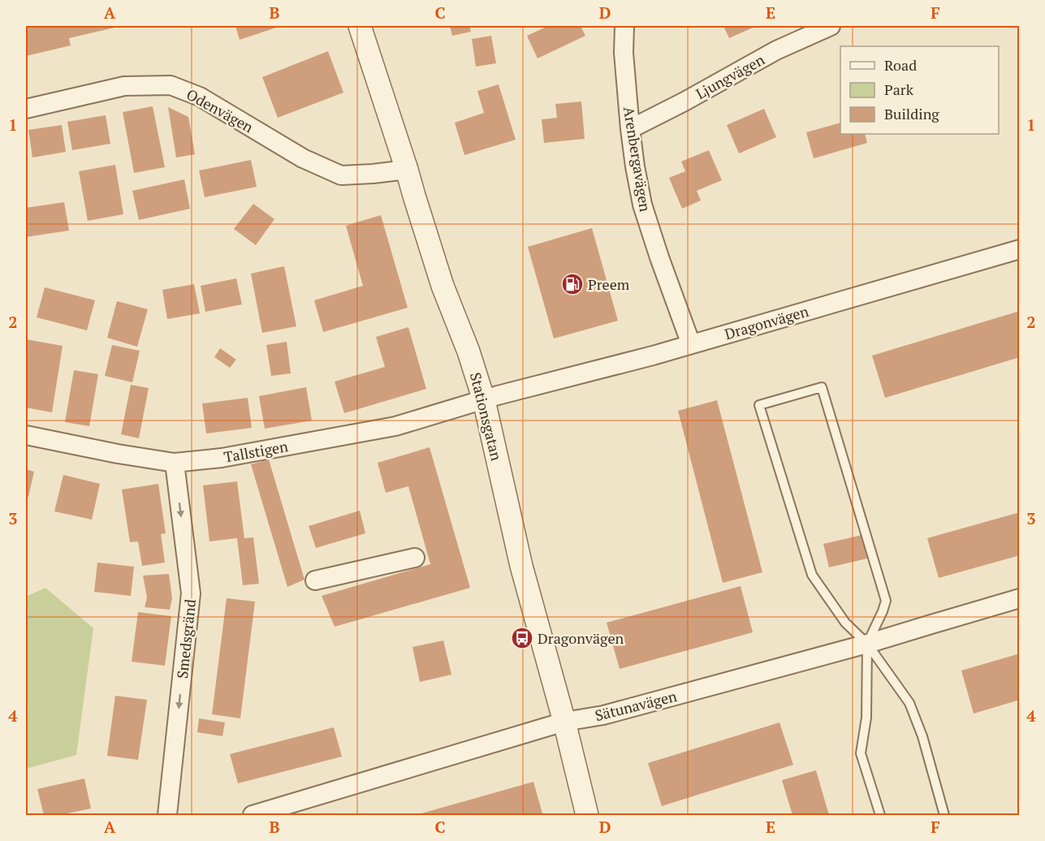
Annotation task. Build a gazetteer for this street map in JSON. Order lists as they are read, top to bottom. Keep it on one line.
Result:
{"streets":{"street":["Ljungvägen","Odenvägen","Arenbergavägen","Dragonvägen","Stationsgatan","Tallstigen","Smedsgränd","Sätunavägen"]},"crossings":[["Ljungvägen","Arenbergavägen"],["Odenvägen","Stationsgatan"],["Arenbergavägen","Dragonvägen"],["Dragonvägen","Stationsgatan"],["Dragonvägen","Tallstigen"],["Stationsgatan","Tallstigen"],["Stationsgatan","Sätunavägen"],["Tallstigen","Smedsgränd"]],"one_way":["Smedsgränd"],"places":{"fuel station":["Preem"],"bus stop":["Dragonvägen"]},"legend":["Road","Park","Building"],"grid":{"columns":["A","B","C","D","E","F"],"rows":["1","2","3","4"]}}
